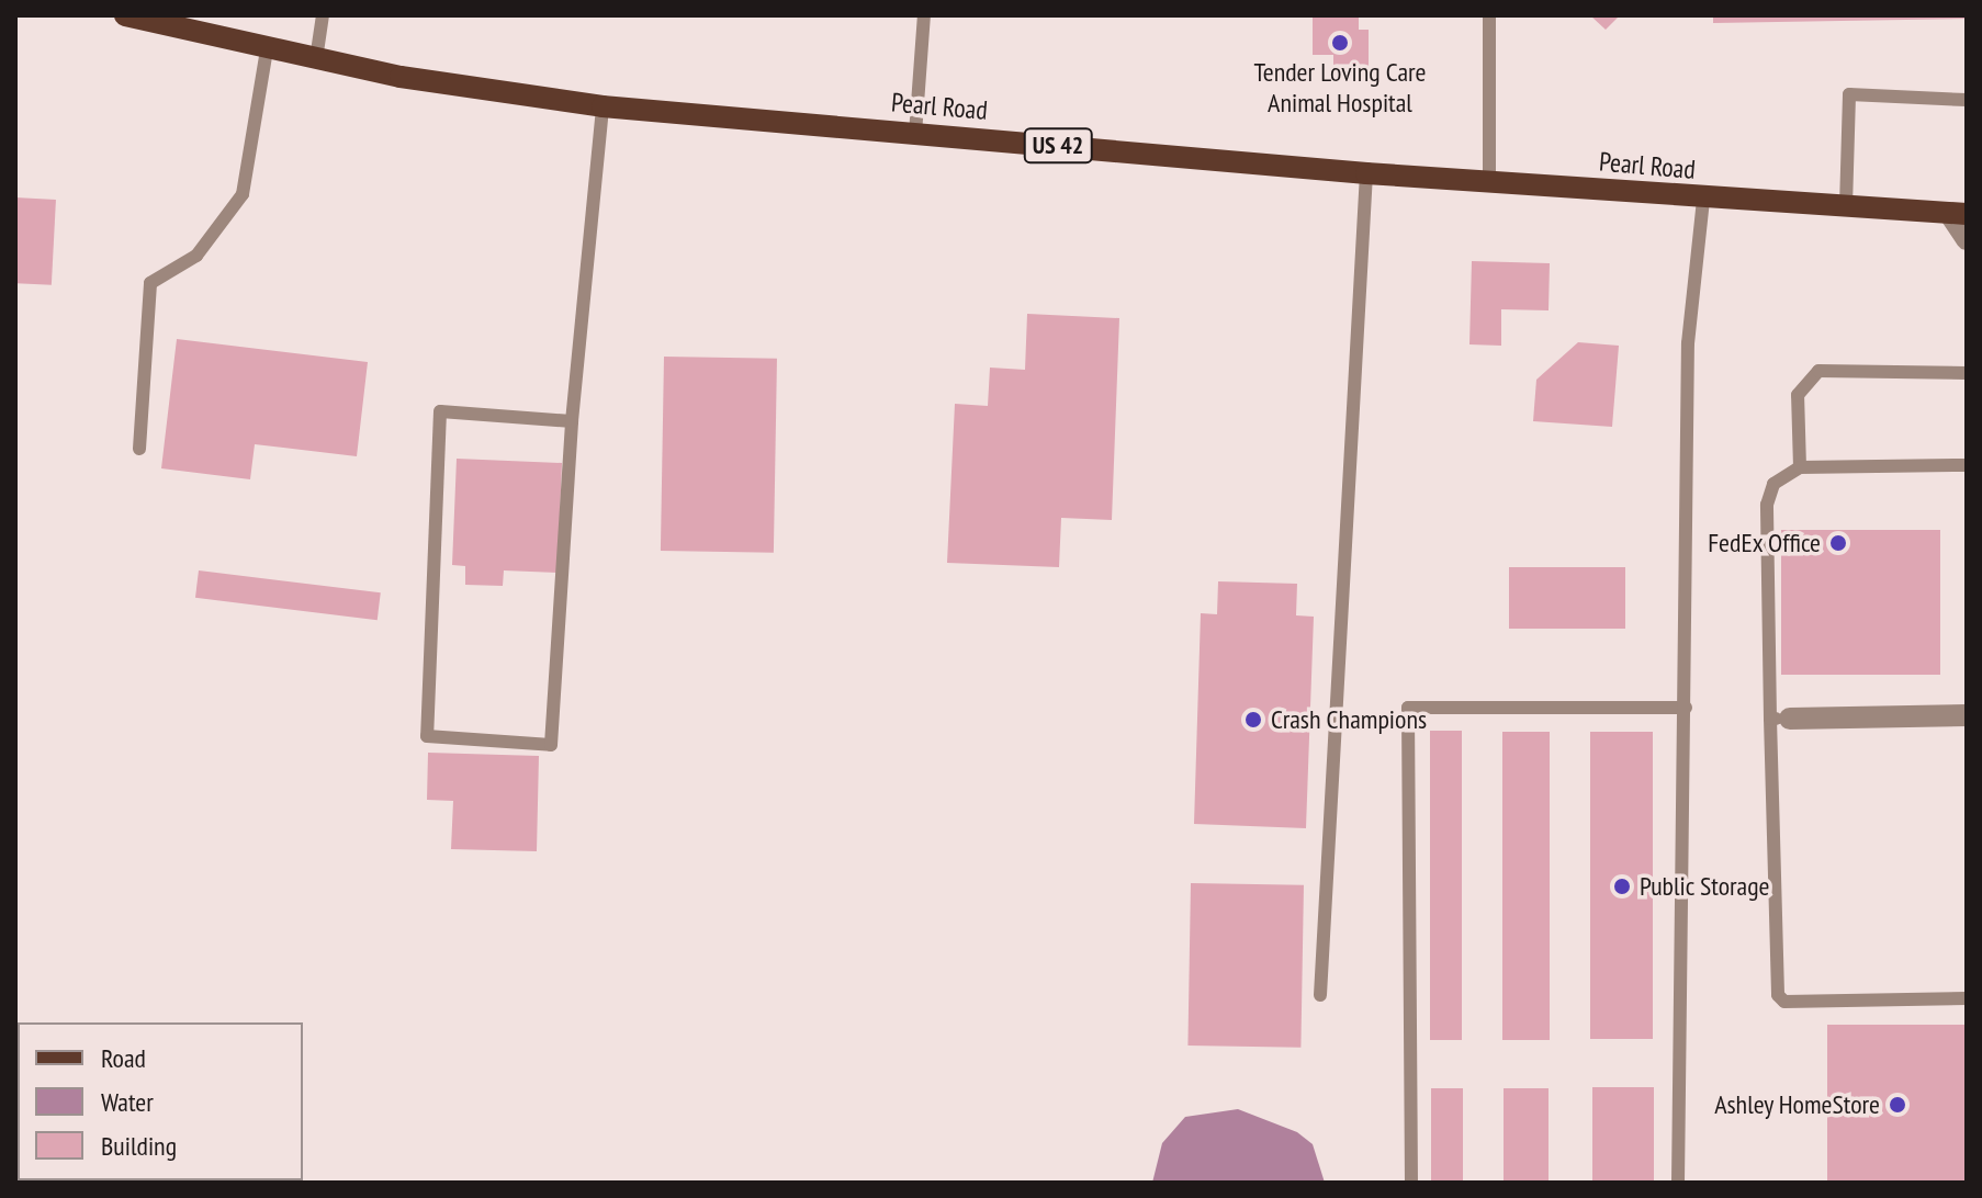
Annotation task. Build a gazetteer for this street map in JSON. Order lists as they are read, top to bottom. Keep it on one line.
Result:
{"streets":{"main road":["Pearl Road","US 42"]},"places":["Tender Loving Care Animal Hospital","FedEx Office","Crash Champions","Public Storage","Ashley HomeStore"],"legend":["Road","Water","Building"]}
